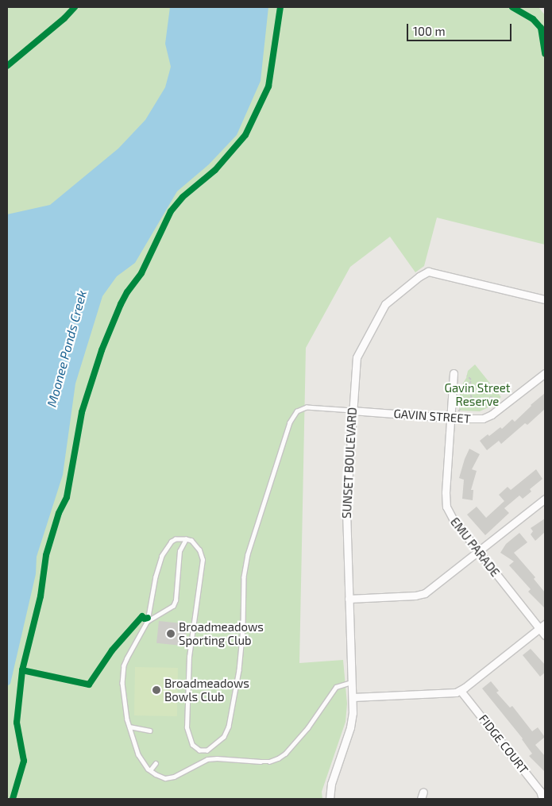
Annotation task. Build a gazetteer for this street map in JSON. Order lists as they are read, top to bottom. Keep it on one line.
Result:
{"streets":{"street":["GAVIN STREET","SUNSET BOULEVARD","EMU PARADE","FIDGE COURT"]},"crossings":[["GAVIN STREET","SUNSET BOULEVARD"],["GAVIN STREET","EMU PARADE"]],"water":["Moonee Ponds Creek"],"parks":["Gavin Street Reserve"],"places":["Broadmeadows Sporting Club","Broadmeadows Bowls Club"],"scale_bar":"100 m"}
